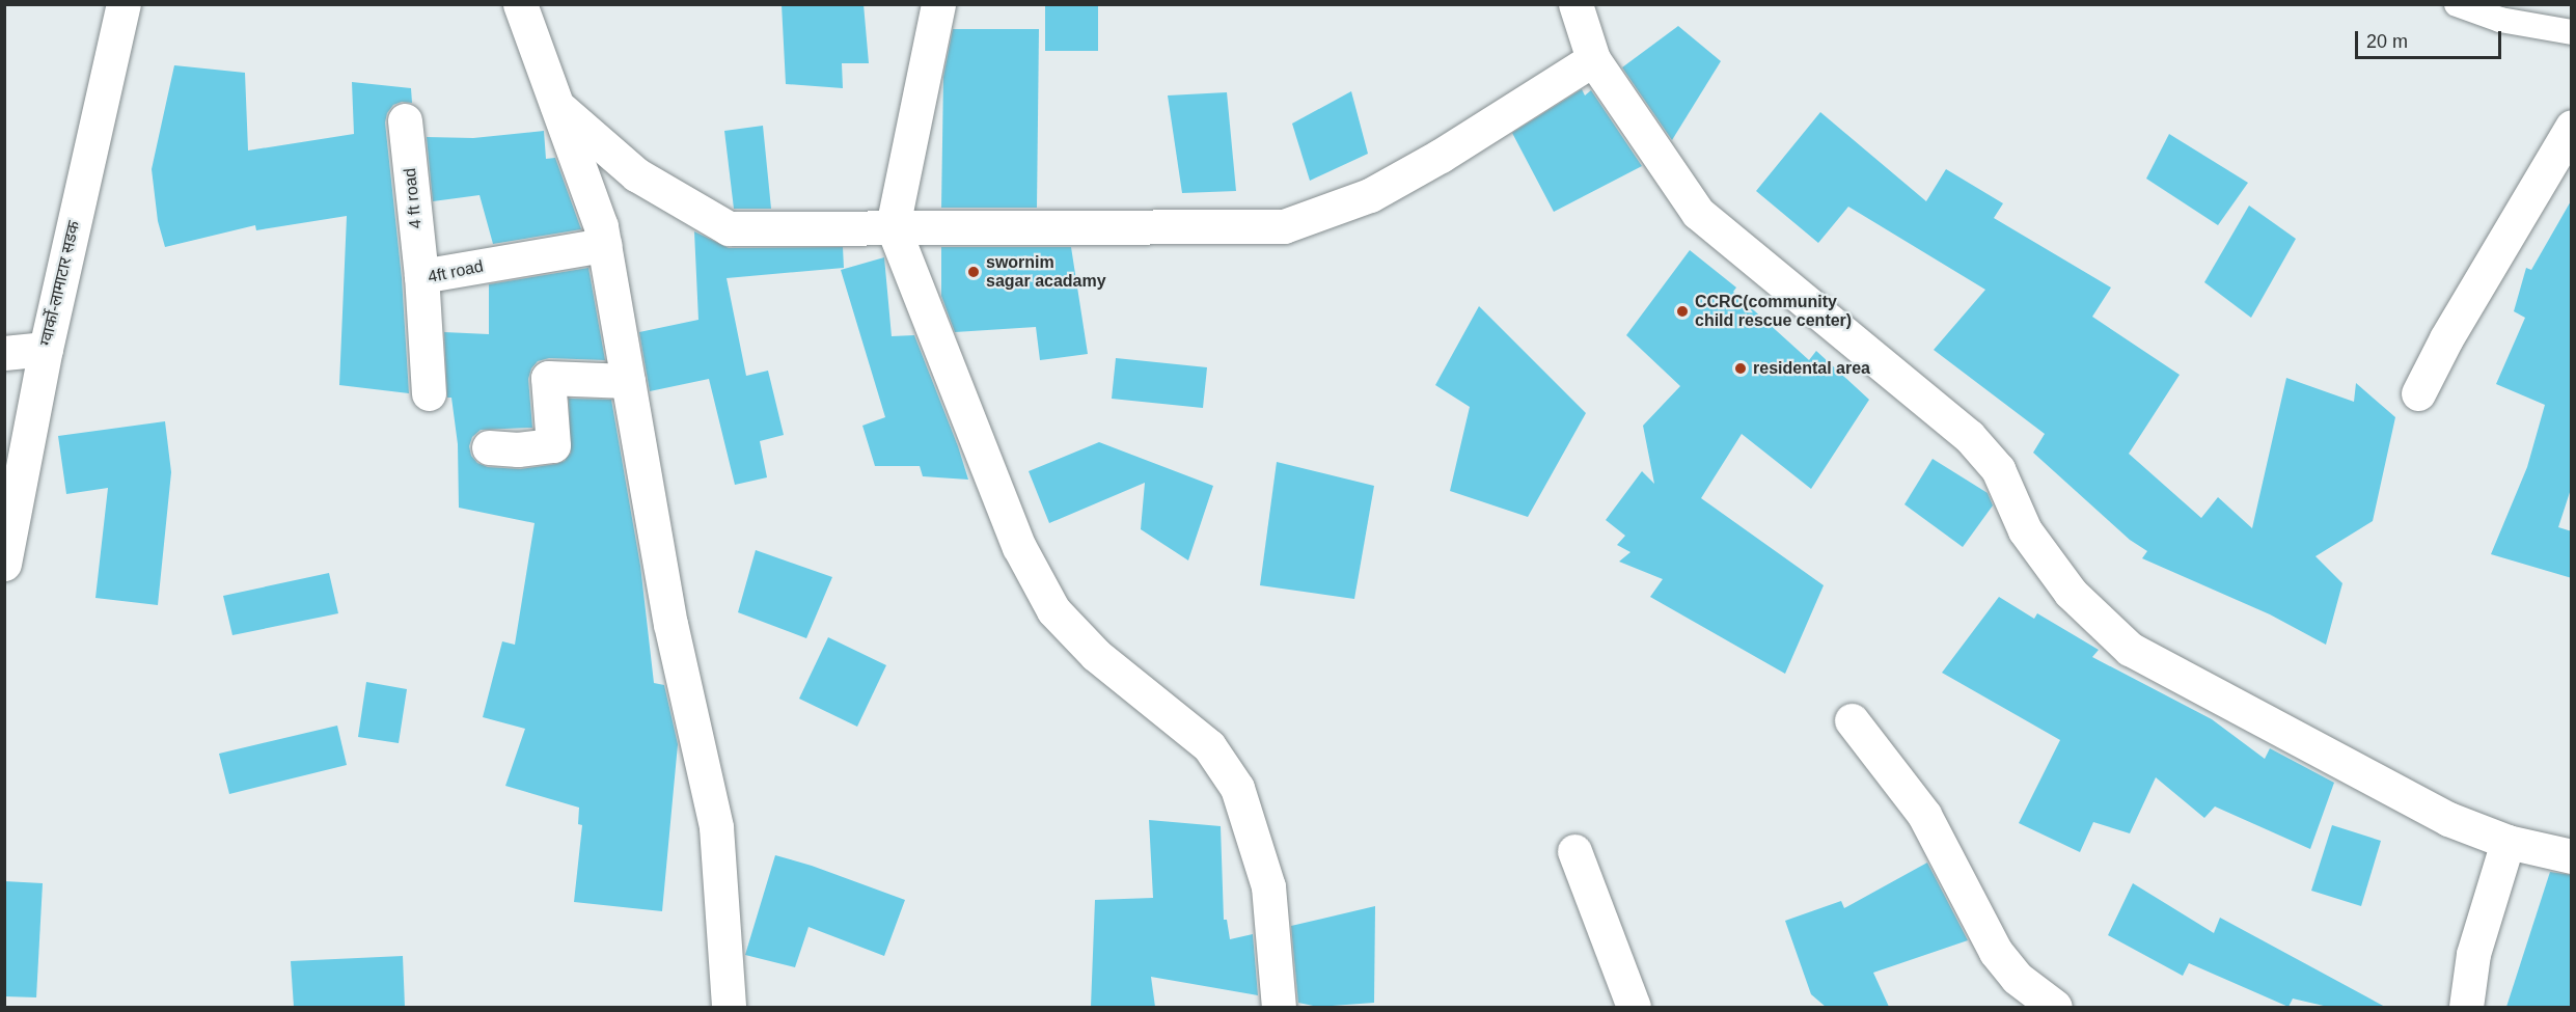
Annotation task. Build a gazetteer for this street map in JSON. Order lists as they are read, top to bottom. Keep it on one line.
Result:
{"streets":{"street":["4 ft road","4ft road","ग्वार्को-लामाटार सडक"]},"crossings":[["4 ft road","4ft road"]],"places":["swornim sagar acadamy","CCRC(community child rescue center)","residental area"],"scale_bar":"20 m"}
